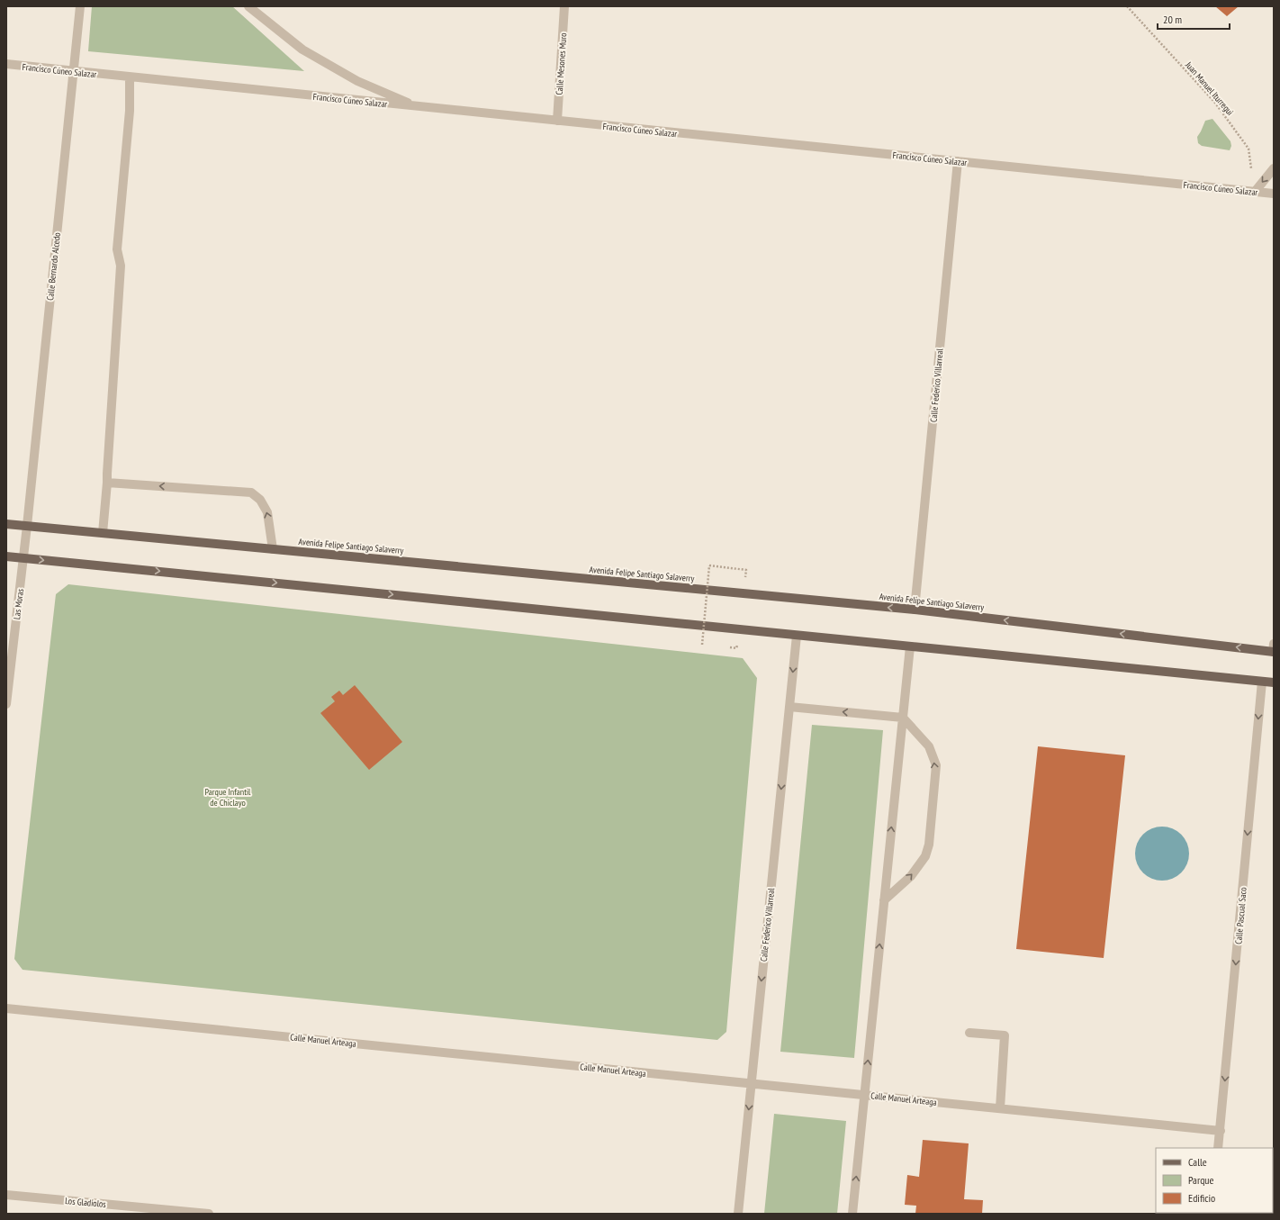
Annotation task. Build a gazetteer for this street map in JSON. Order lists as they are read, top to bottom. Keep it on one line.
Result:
{"streets":{"main road":["Avenida Felipe Santiago Salaverry"],"street":["Calle Mesones Muro","Francisco Cúneo Salazar","Calle Bernardo Alcedo","Calle Federico Villarreal","Las Moras","Calle Pascual Saco","Calle Manuel Arteaga","Los Gladiolos"],"path":["Juan Manuel Iturregui"]},"crossings":[["Calle Mesones Muro","Francisco Cúneo Salazar"],["Francisco Cúneo Salazar","Juan Manuel Iturregui"],["Francisco Cúneo Salazar","Calle Bernardo Alcedo"],["Francisco Cúneo Salazar","Calle Federico Villarreal"],["Calle Bernardo Alcedo","Avenida Felipe Santiago Salaverry"],["Calle Bernardo Alcedo","Las Moras"],["Calle Federico Villarreal","Avenida Felipe Santiago Salaverry"],["Calle Federico Villarreal","Calle Manuel Arteaga"],["Avenida Felipe Santiago Salaverry","Las Moras"],["Calle Pascual Saco","Calle Manuel Arteaga"]],"one_way":["Calle Federico Villarreal","Calle Pascual Saco"],"parks":["Parque Infantil de Chiclayo"],"legend":["Calle","Parque","Edificio"],"scale_bar":"20 m"}
